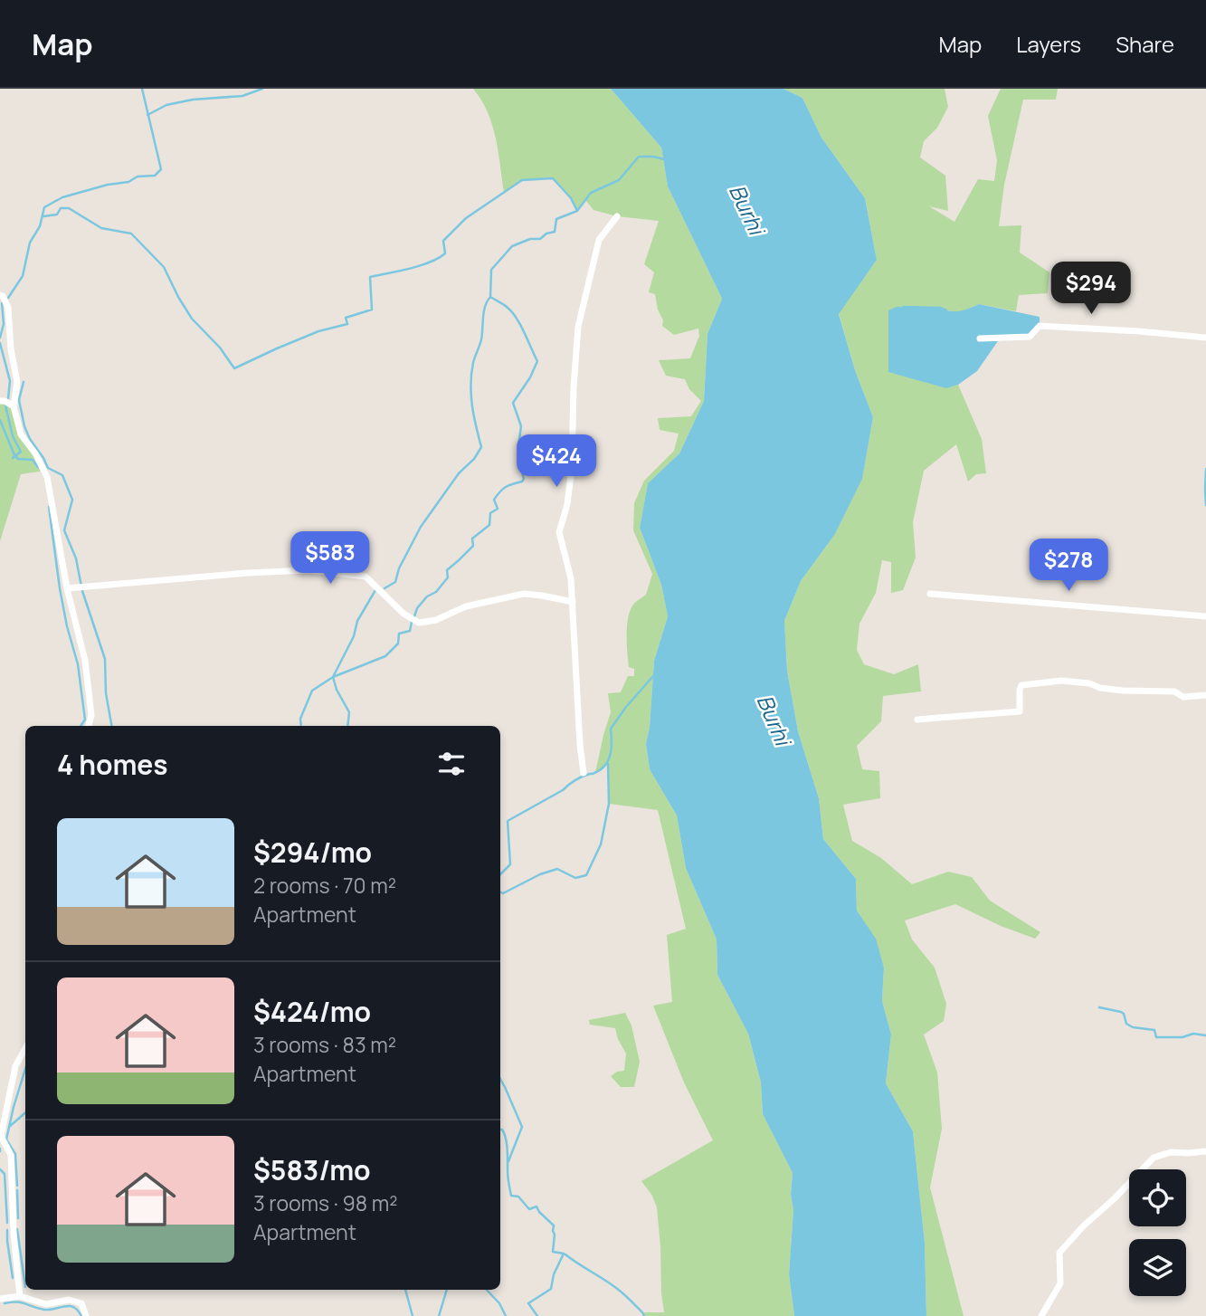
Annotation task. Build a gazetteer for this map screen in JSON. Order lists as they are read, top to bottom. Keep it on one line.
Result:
{"water":["Burhi"],"page":{"header":"Map","nav":["Map","Layers","Share"],"price":["$294","$424","$583","$278"],"heading":"4 homes","list":[{"name":"$294/mo","note":"2 rooms · 70 m² · Apartment"},{"name":"$424/mo","note":"3 rooms · 83 m² · Apartment"},{"name":"$583/mo","note":"3 rooms · 98 m² · Apartment"}]}}
